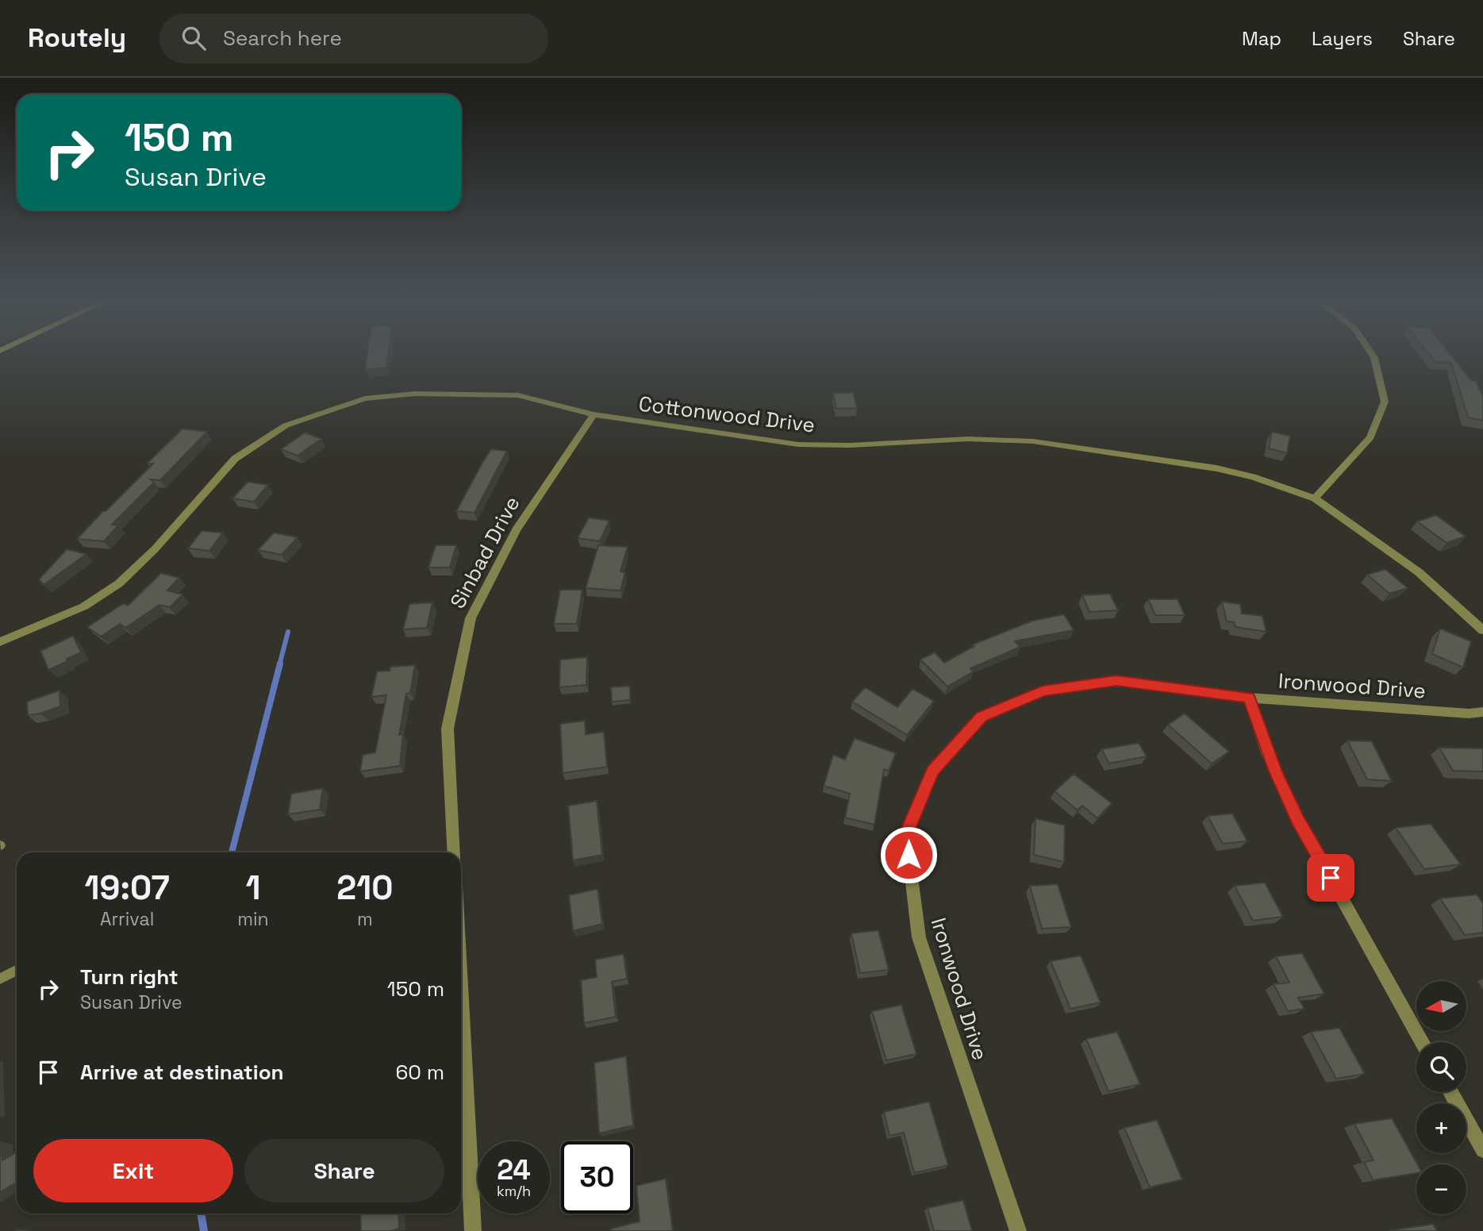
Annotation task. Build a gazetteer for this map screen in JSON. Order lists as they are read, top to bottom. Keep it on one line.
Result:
{"streets":{"street":["Cottonwood Drive","Sinbad Drive","Ironwood Drive"]},"crossings":[["Cottonwood Drive","Sinbad Drive"]],"north":"left","page":{"header":"Routely","search":"Search here","nav":["Map","Layers","Share"],"turn":["150 m","Susan Drive"],"eta":["19:07","Arrival","1","min","210","m"],"list":[{"name":"Turn right","note":"Susan Drive","value":"150 m"},{"name":"Arrive at destination","value":"60 m"}],"map_buttons":["+","−"],"buttons":["Exit","Share"],"speed":"24 km/h","limit":"30"}}
